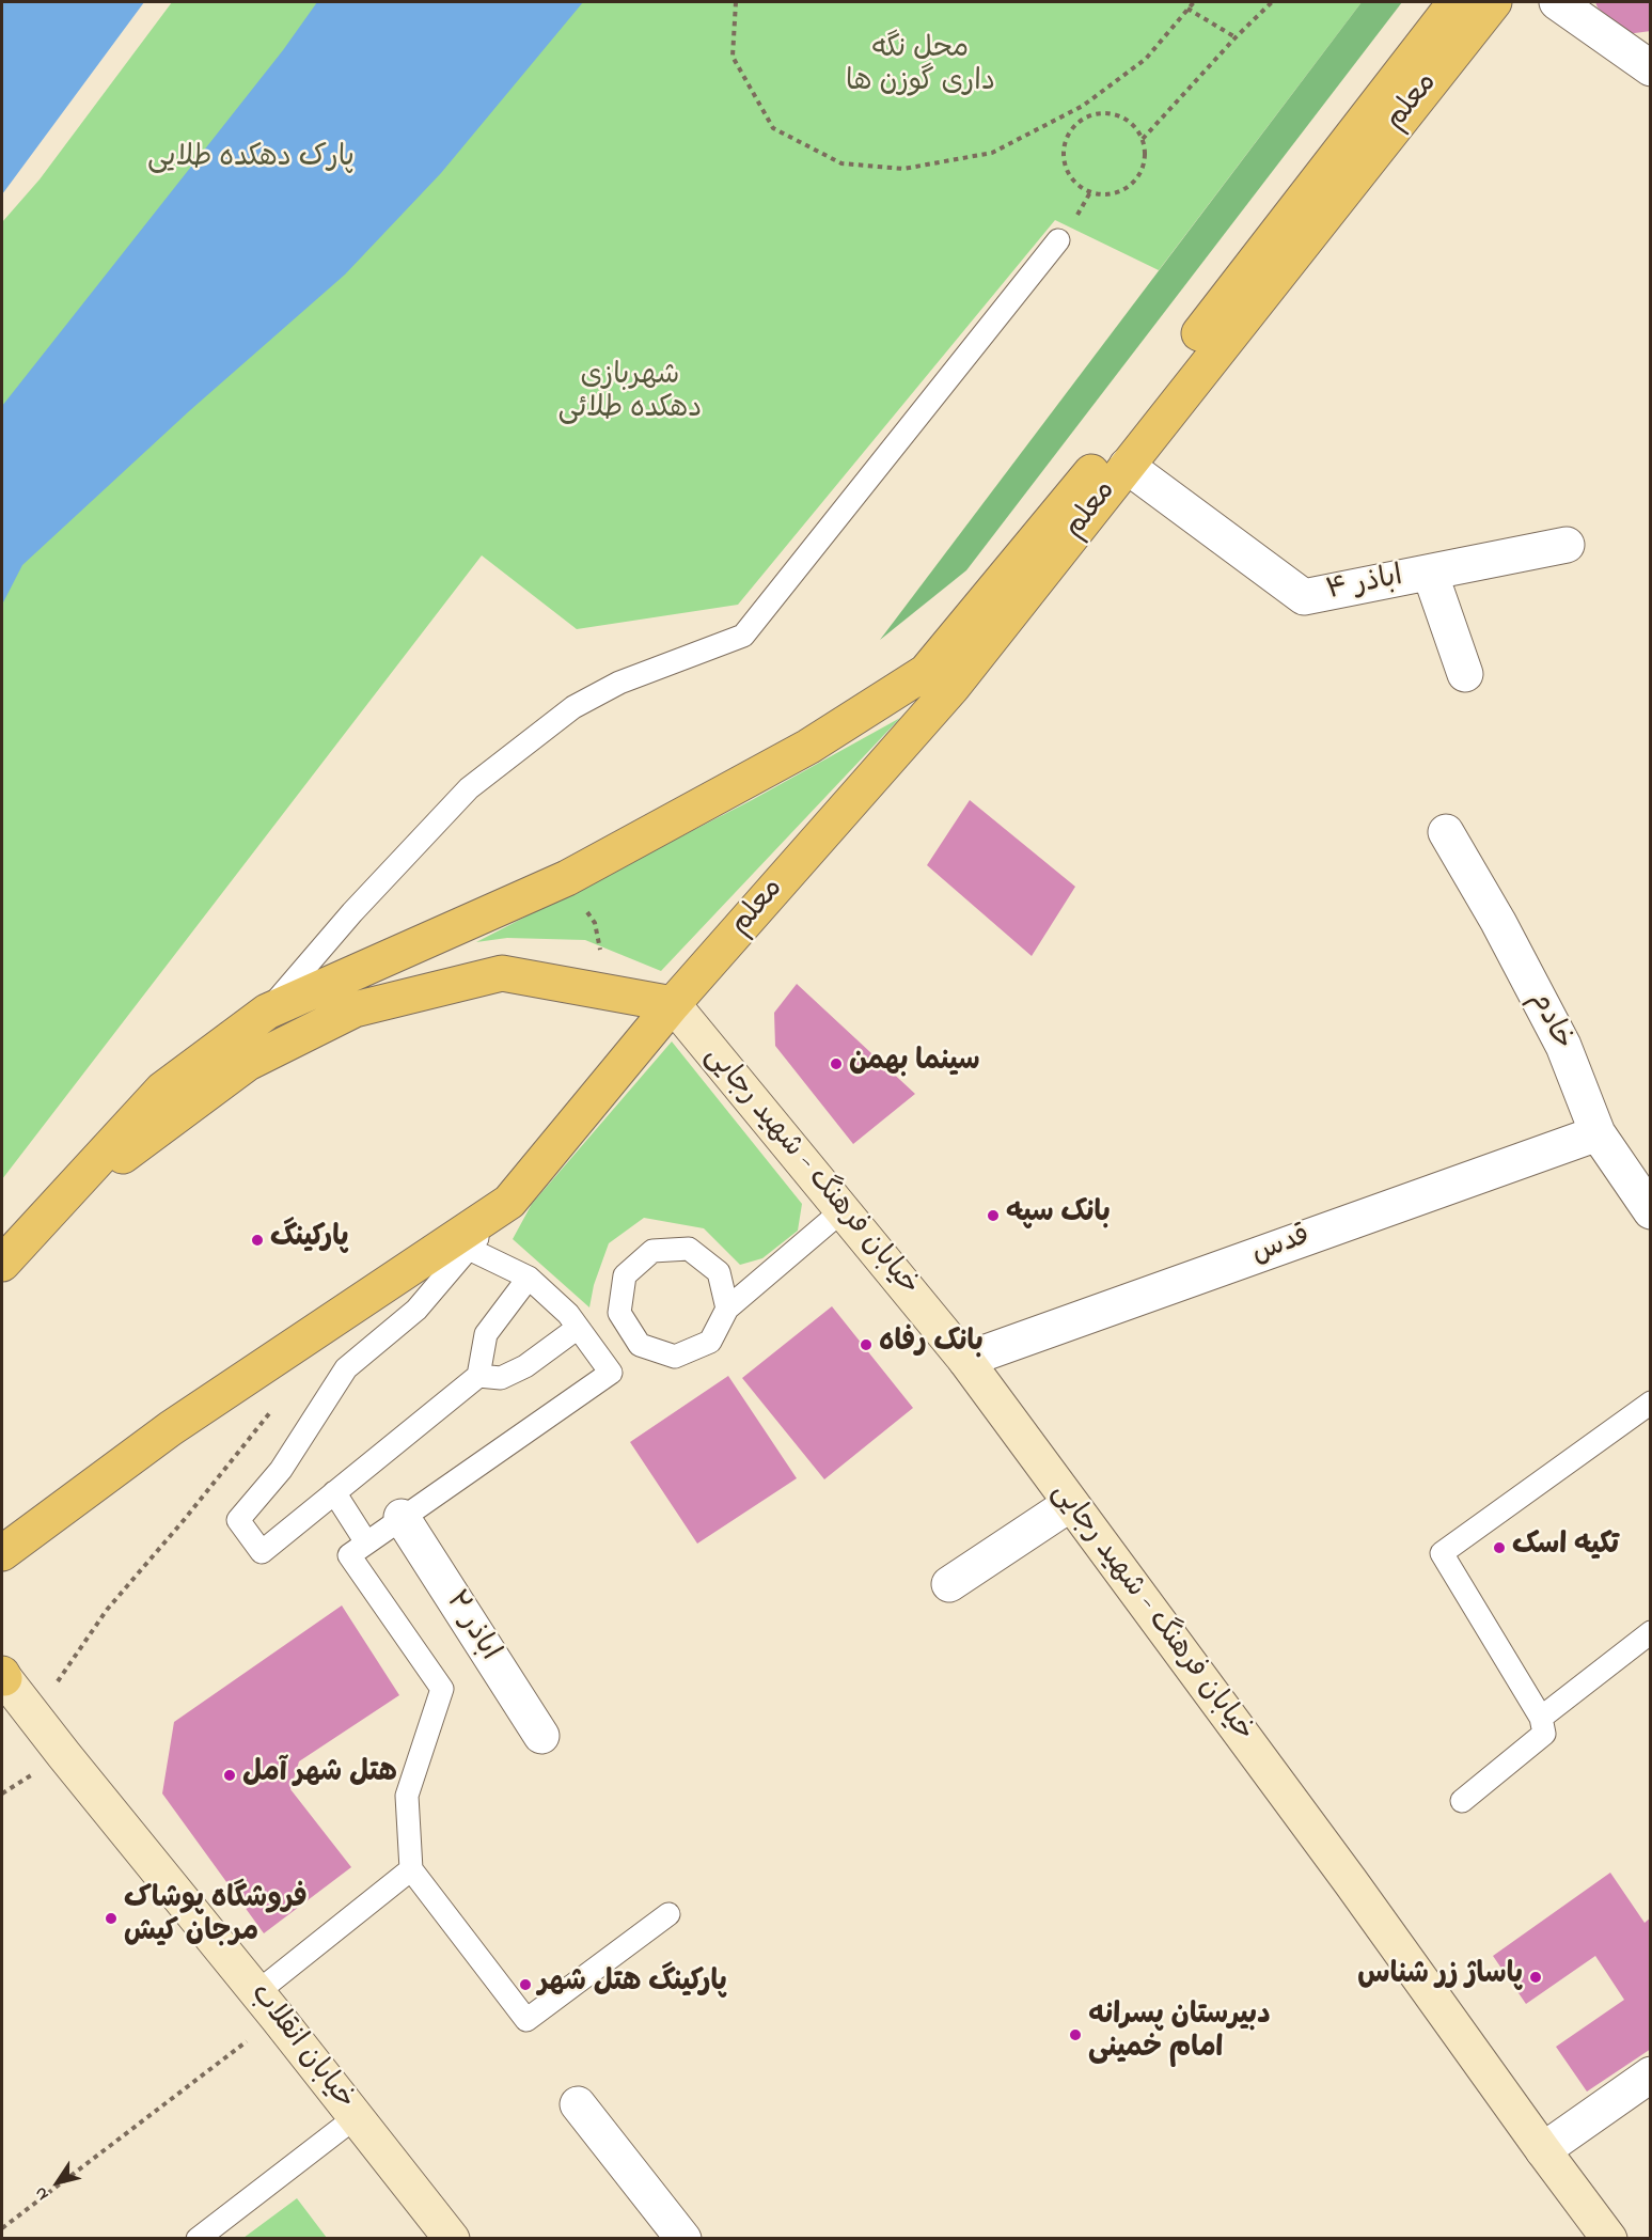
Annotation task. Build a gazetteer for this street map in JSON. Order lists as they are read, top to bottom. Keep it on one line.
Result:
{"streets":{"main road":["معلم","خیابان فرهنگ - شهید رجایی","خیابان انقلاب"],"street":["اباذر ۴","خادم","قدس","اباذر ۲"]},"crossings":[["معلم","اباذر ۴"],["معلم","خیابان فرهنگ - شهید رجایی"],["خادم","قدس"],["خیابان فرهنگ - شهید رجایی","قدس"]],"parks":["محل نگه داری گوزن ها","پارک دهکده طلایی","شهربازی دهکده طلائی"],"places":["سینما بهمن","بانک سپه","پارکینگ","بانک رفاه","تکیه اسک","هتل شهر آمل","فروشگاه پوشاک مرجان کیش","پاساژ زر شناس","پارکینگ هتل شهر","دبیرستان پسرانه امام خمینی"],"north":"bottom left"}
